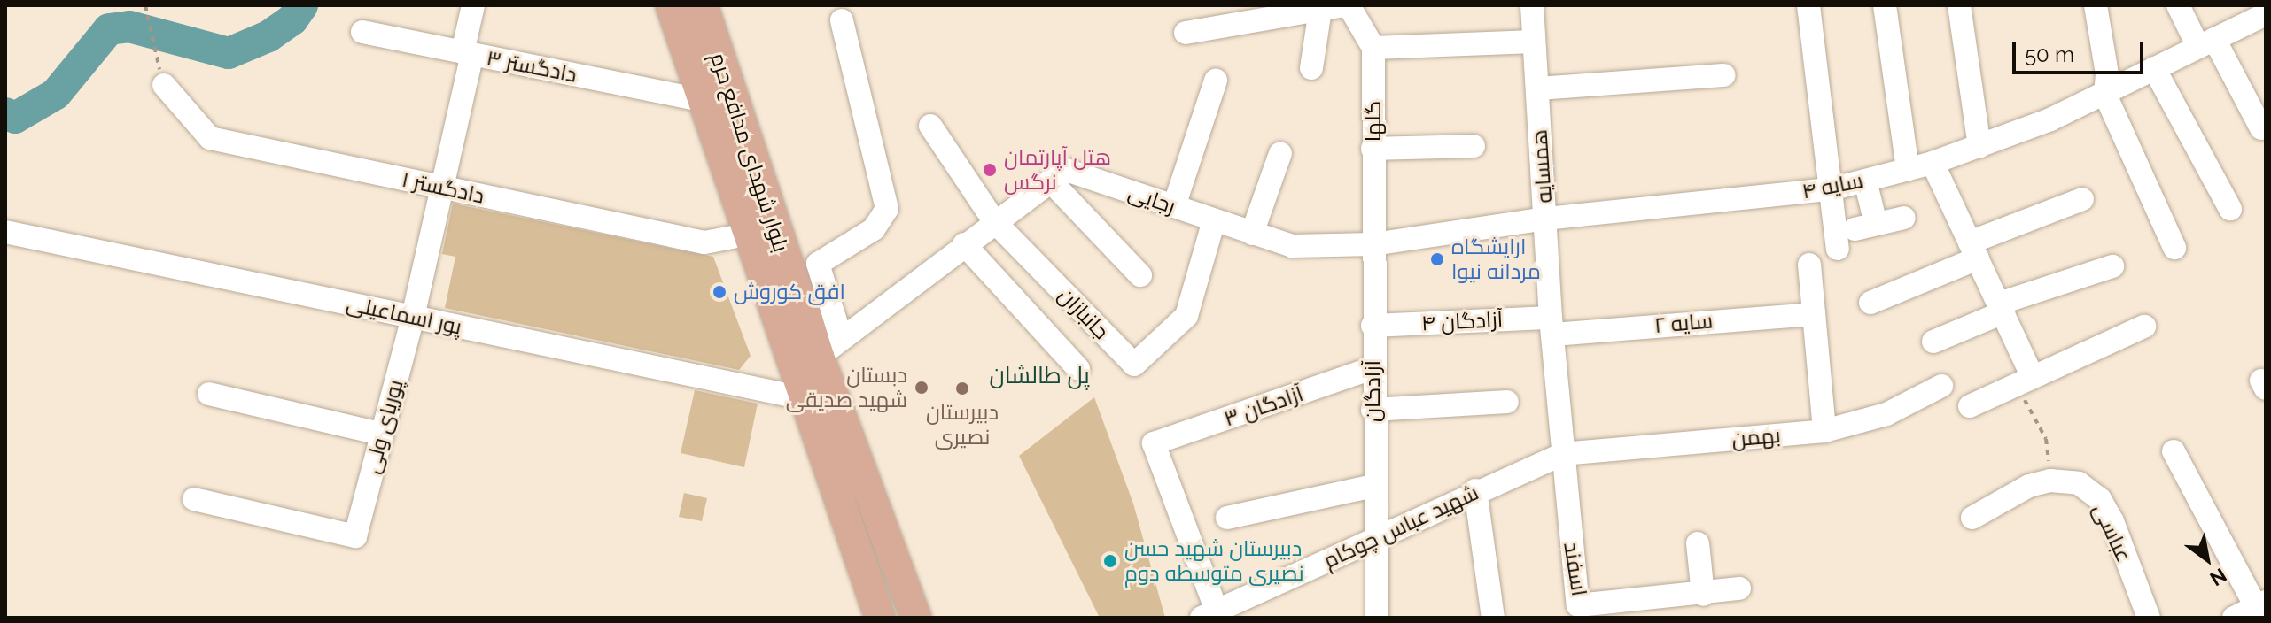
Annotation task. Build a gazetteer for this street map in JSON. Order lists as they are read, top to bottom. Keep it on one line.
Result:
{"streets":{"main road":["بلوار شهدای مدافع حرم"],"street":["دادگستر ۳","گلها","همسایه","سایه ۴","دادگستر ۱","رجایی","جانبازان","پور اسماعیلی","آزادگان ۴","سایه ۲","آزادگان","آزادگان ۳","پوریای ولی","بهمن","شهید عباس چوکام","عباسی","اسفند"]},"crossings":[["دادگستر ۳","بلوار شهدای مدافع حرم"],["دادگستر ۳","پوریای ولی"],["گلها","سایه ۴"],["گلها","رجایی"],["گلها","آزادگان"],["بلوار شهدای مدافع حرم","دادگستر ۱"],["بلوار شهدای مدافع حرم","رجایی"],["بلوار شهدای مدافع حرم","پور اسماعیلی"],["همسایه","سایه ۴"],["همسایه","آزادگان ۴"],["همسایه","سایه ۲"],["همسایه","بهمن"],["همسایه","شهید عباس چوکام"],["همسایه","اسفند"],["سایه ۴","رجایی"],["سایه ۴","آزادگان"],["دادگستر ۱","پوریای ولی"],["رجایی","جانبازان"],["رجایی","آزادگان"],["پور اسماعیلی","پوریای ولی"],["آزادگان ۴","سایه ۲"],["آزادگان ۴","آزادگان"],["آزادگان","آزادگان ۳"],["آزادگان","شهید عباس چوکام"],["آزادگان ۳","شهید عباس چوکام"],["بهمن","شهید عباس چوکام"],["بهمن","اسفند"],["شهید عباس چوکام","اسفند"]],"districts":["پل طالشان"],"places":["هتل آپارتمان نرگس","ارایشگاه مردانه نیوا","افق کوروش","دبستان شهید صدیقی","دبیرستان نصیری","دبیرستان شهید حسن نصیری متوسطه دوم"],"scale_bar":"50 m","north":"bottom right"}
